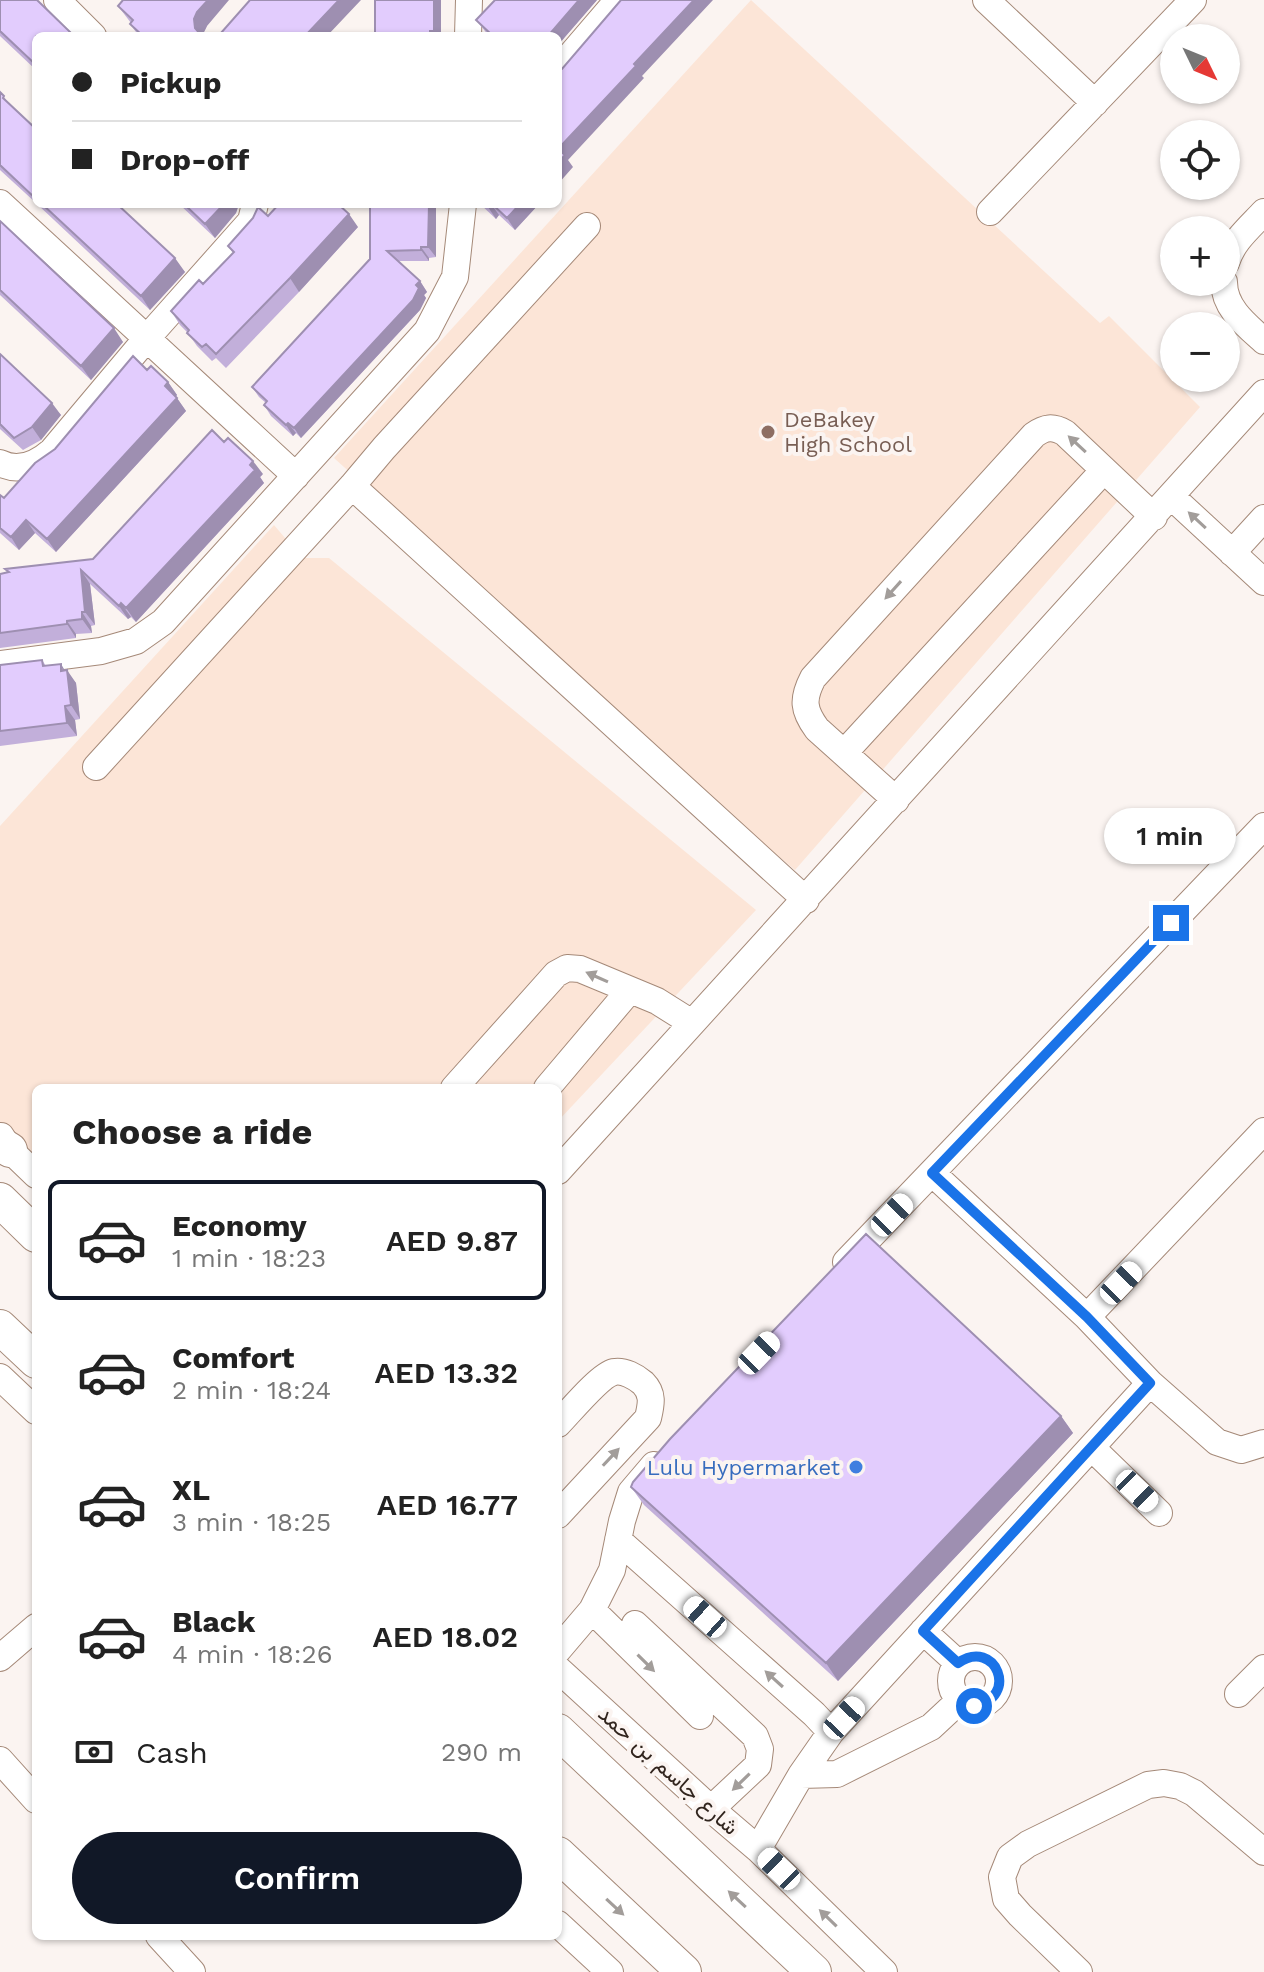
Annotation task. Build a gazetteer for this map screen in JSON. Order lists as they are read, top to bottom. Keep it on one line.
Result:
{"streets":{"main road":["شارع جاسم بن حمد"]},"places":["DeBakey High School","Lulu Hypermarket"],"north":"bottom right","page":{"map_buttons":["+","−"],"banner":["Pickup","Drop-off"],"bubble":"1 min","heading":"Choose a ride","list":[{"name":"Economy","note":"1 min · 18:23","value":"AED 9.87"},{"name":"Comfort","note":"2 min · 18:24","value":"AED 13.32"},{"name":"XL","note":"3 min · 18:25","value":"AED 16.77"},{"name":"Black","note":"4 min · 18:26","value":"AED 18.02"}],"pay":["Cash","290 m"],"buttons":"Confirm"}}
